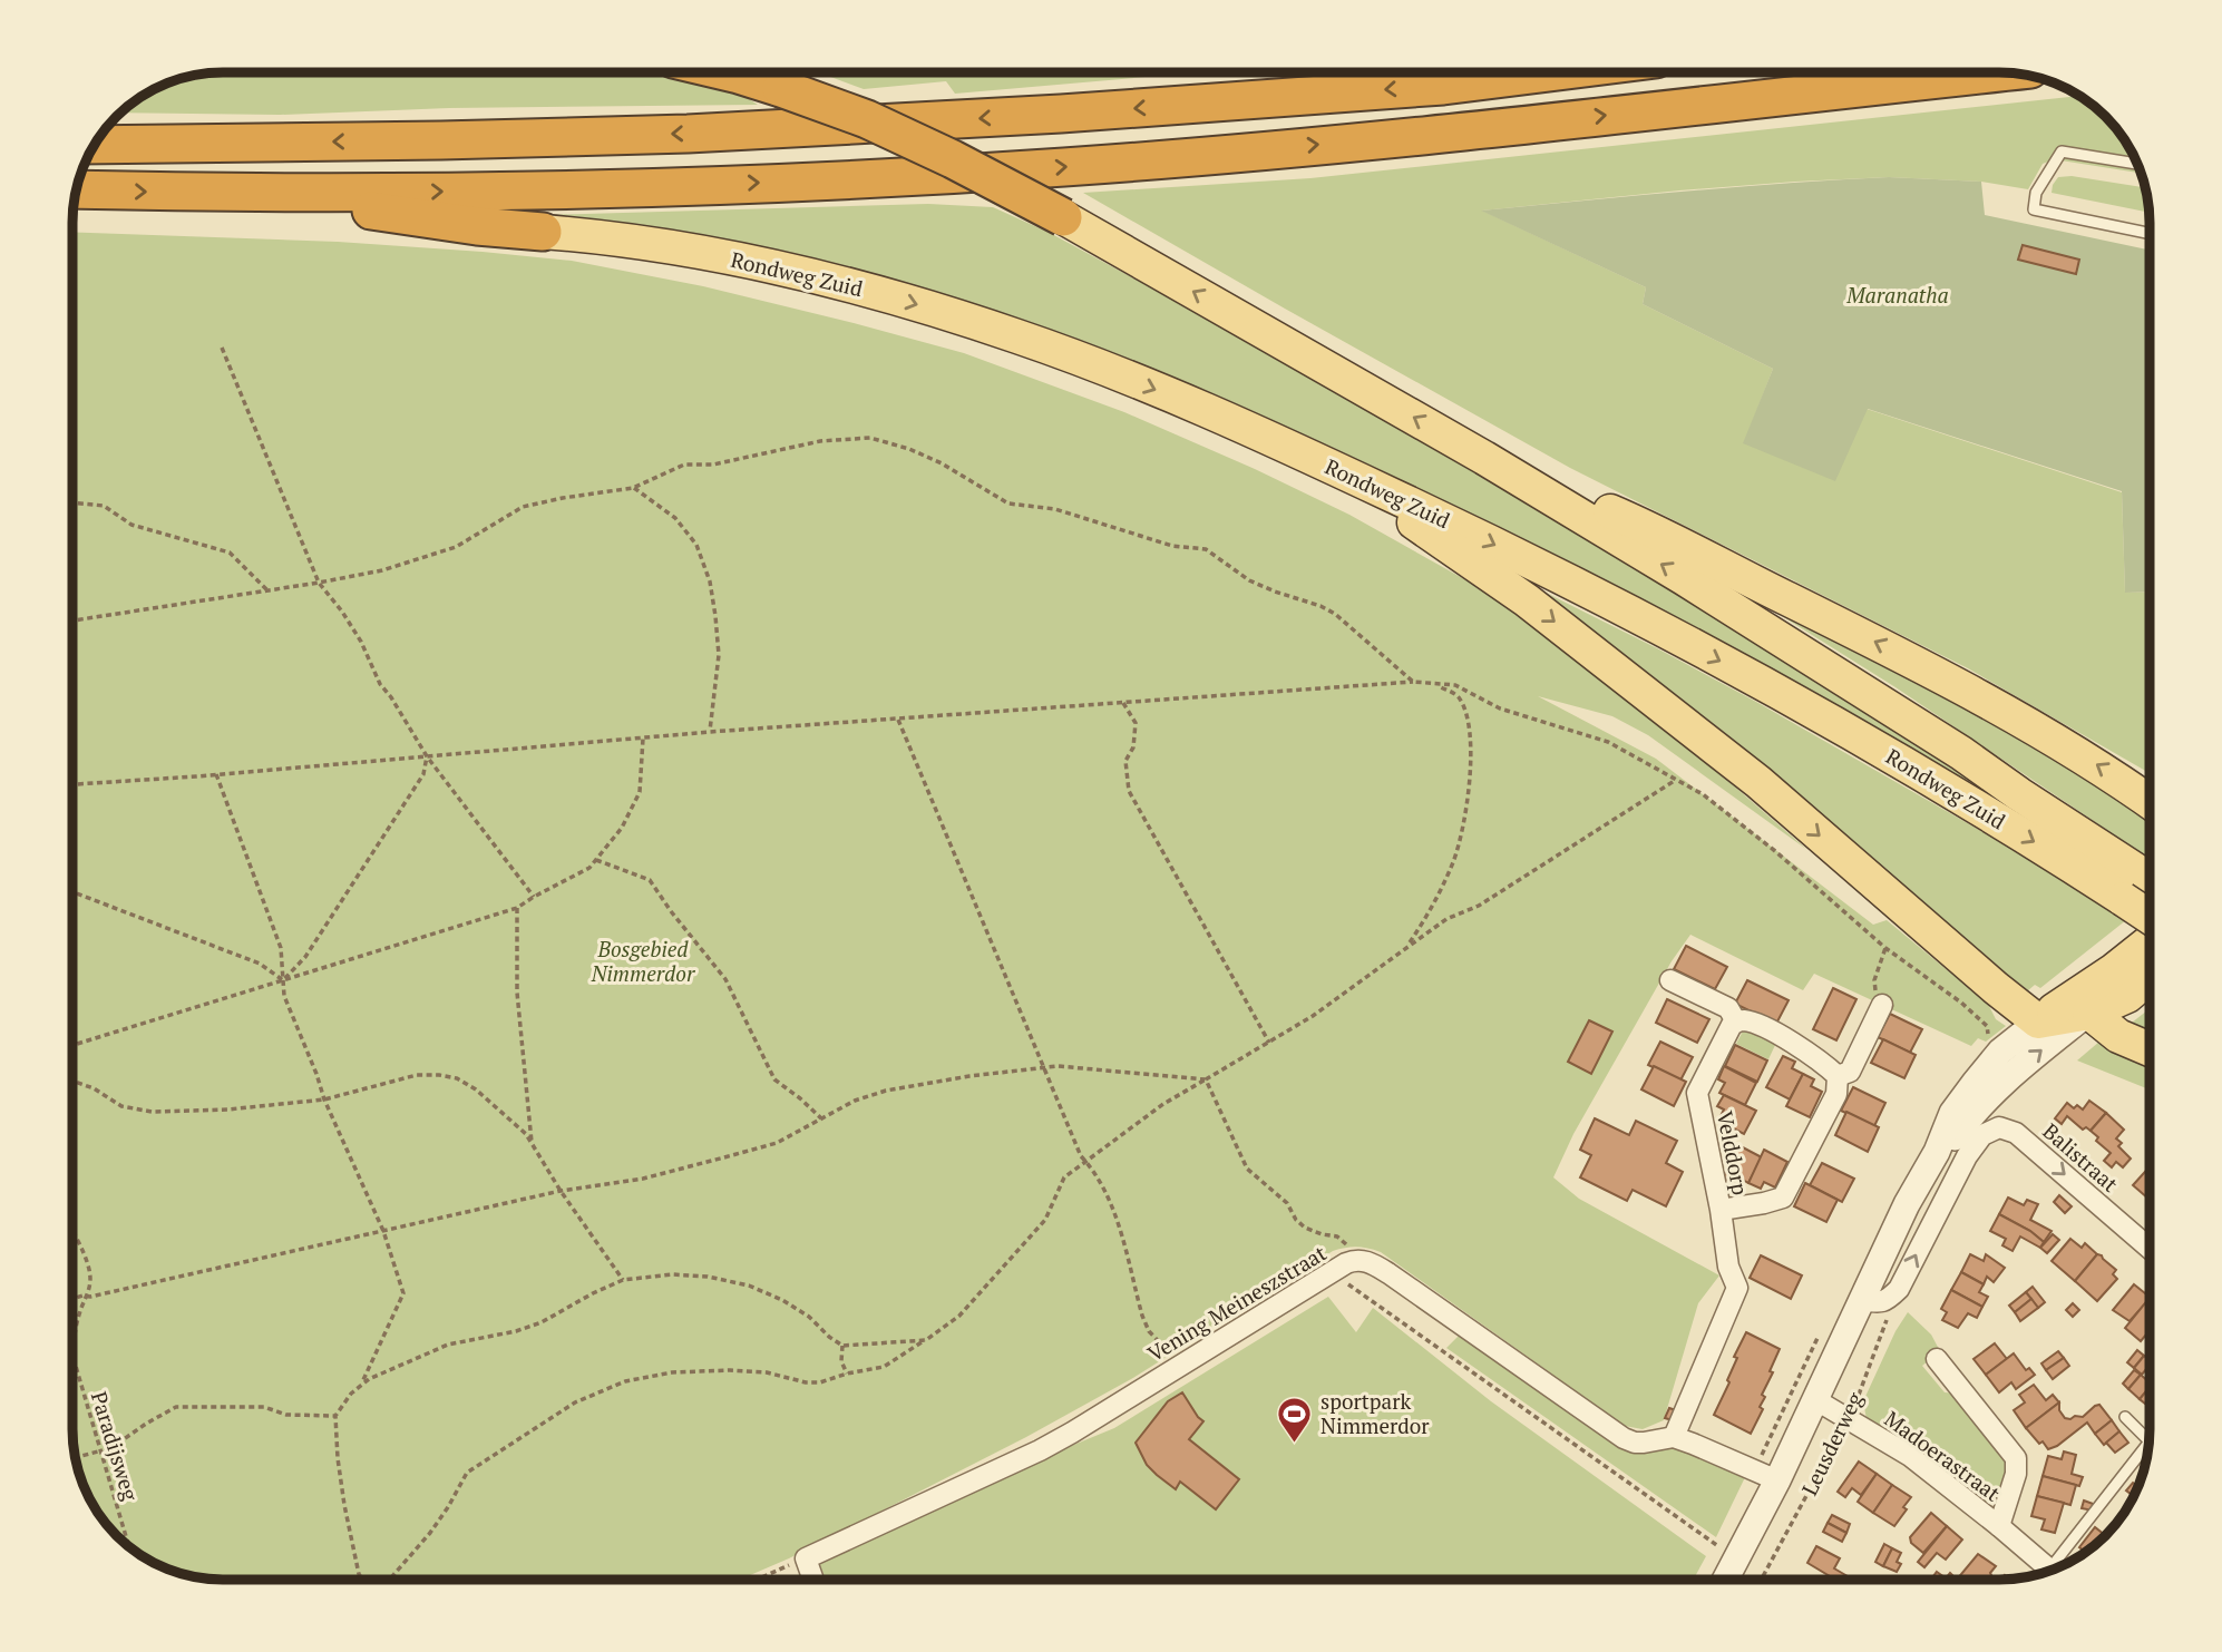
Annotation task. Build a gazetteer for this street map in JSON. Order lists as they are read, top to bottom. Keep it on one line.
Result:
{"streets":{"main road":["Rondweg Zuid","Leusderweg"],"street":["Velddorp","Balistraat","Vening Meineszstraat","Madoerastraat"],"path":["Paradijsweg"]},"crossings":[["Velddorp","Vening Meineszstraat"],["Balistraat","Leusderweg"],["Vening Meineszstraat","Leusderweg"],["Leusderweg","Madoerastraat"]],"parks":["Maranatha","Bosgebied Nimmerdor"],"places":{"sports":["sportpark Nimmerdor"]}}
